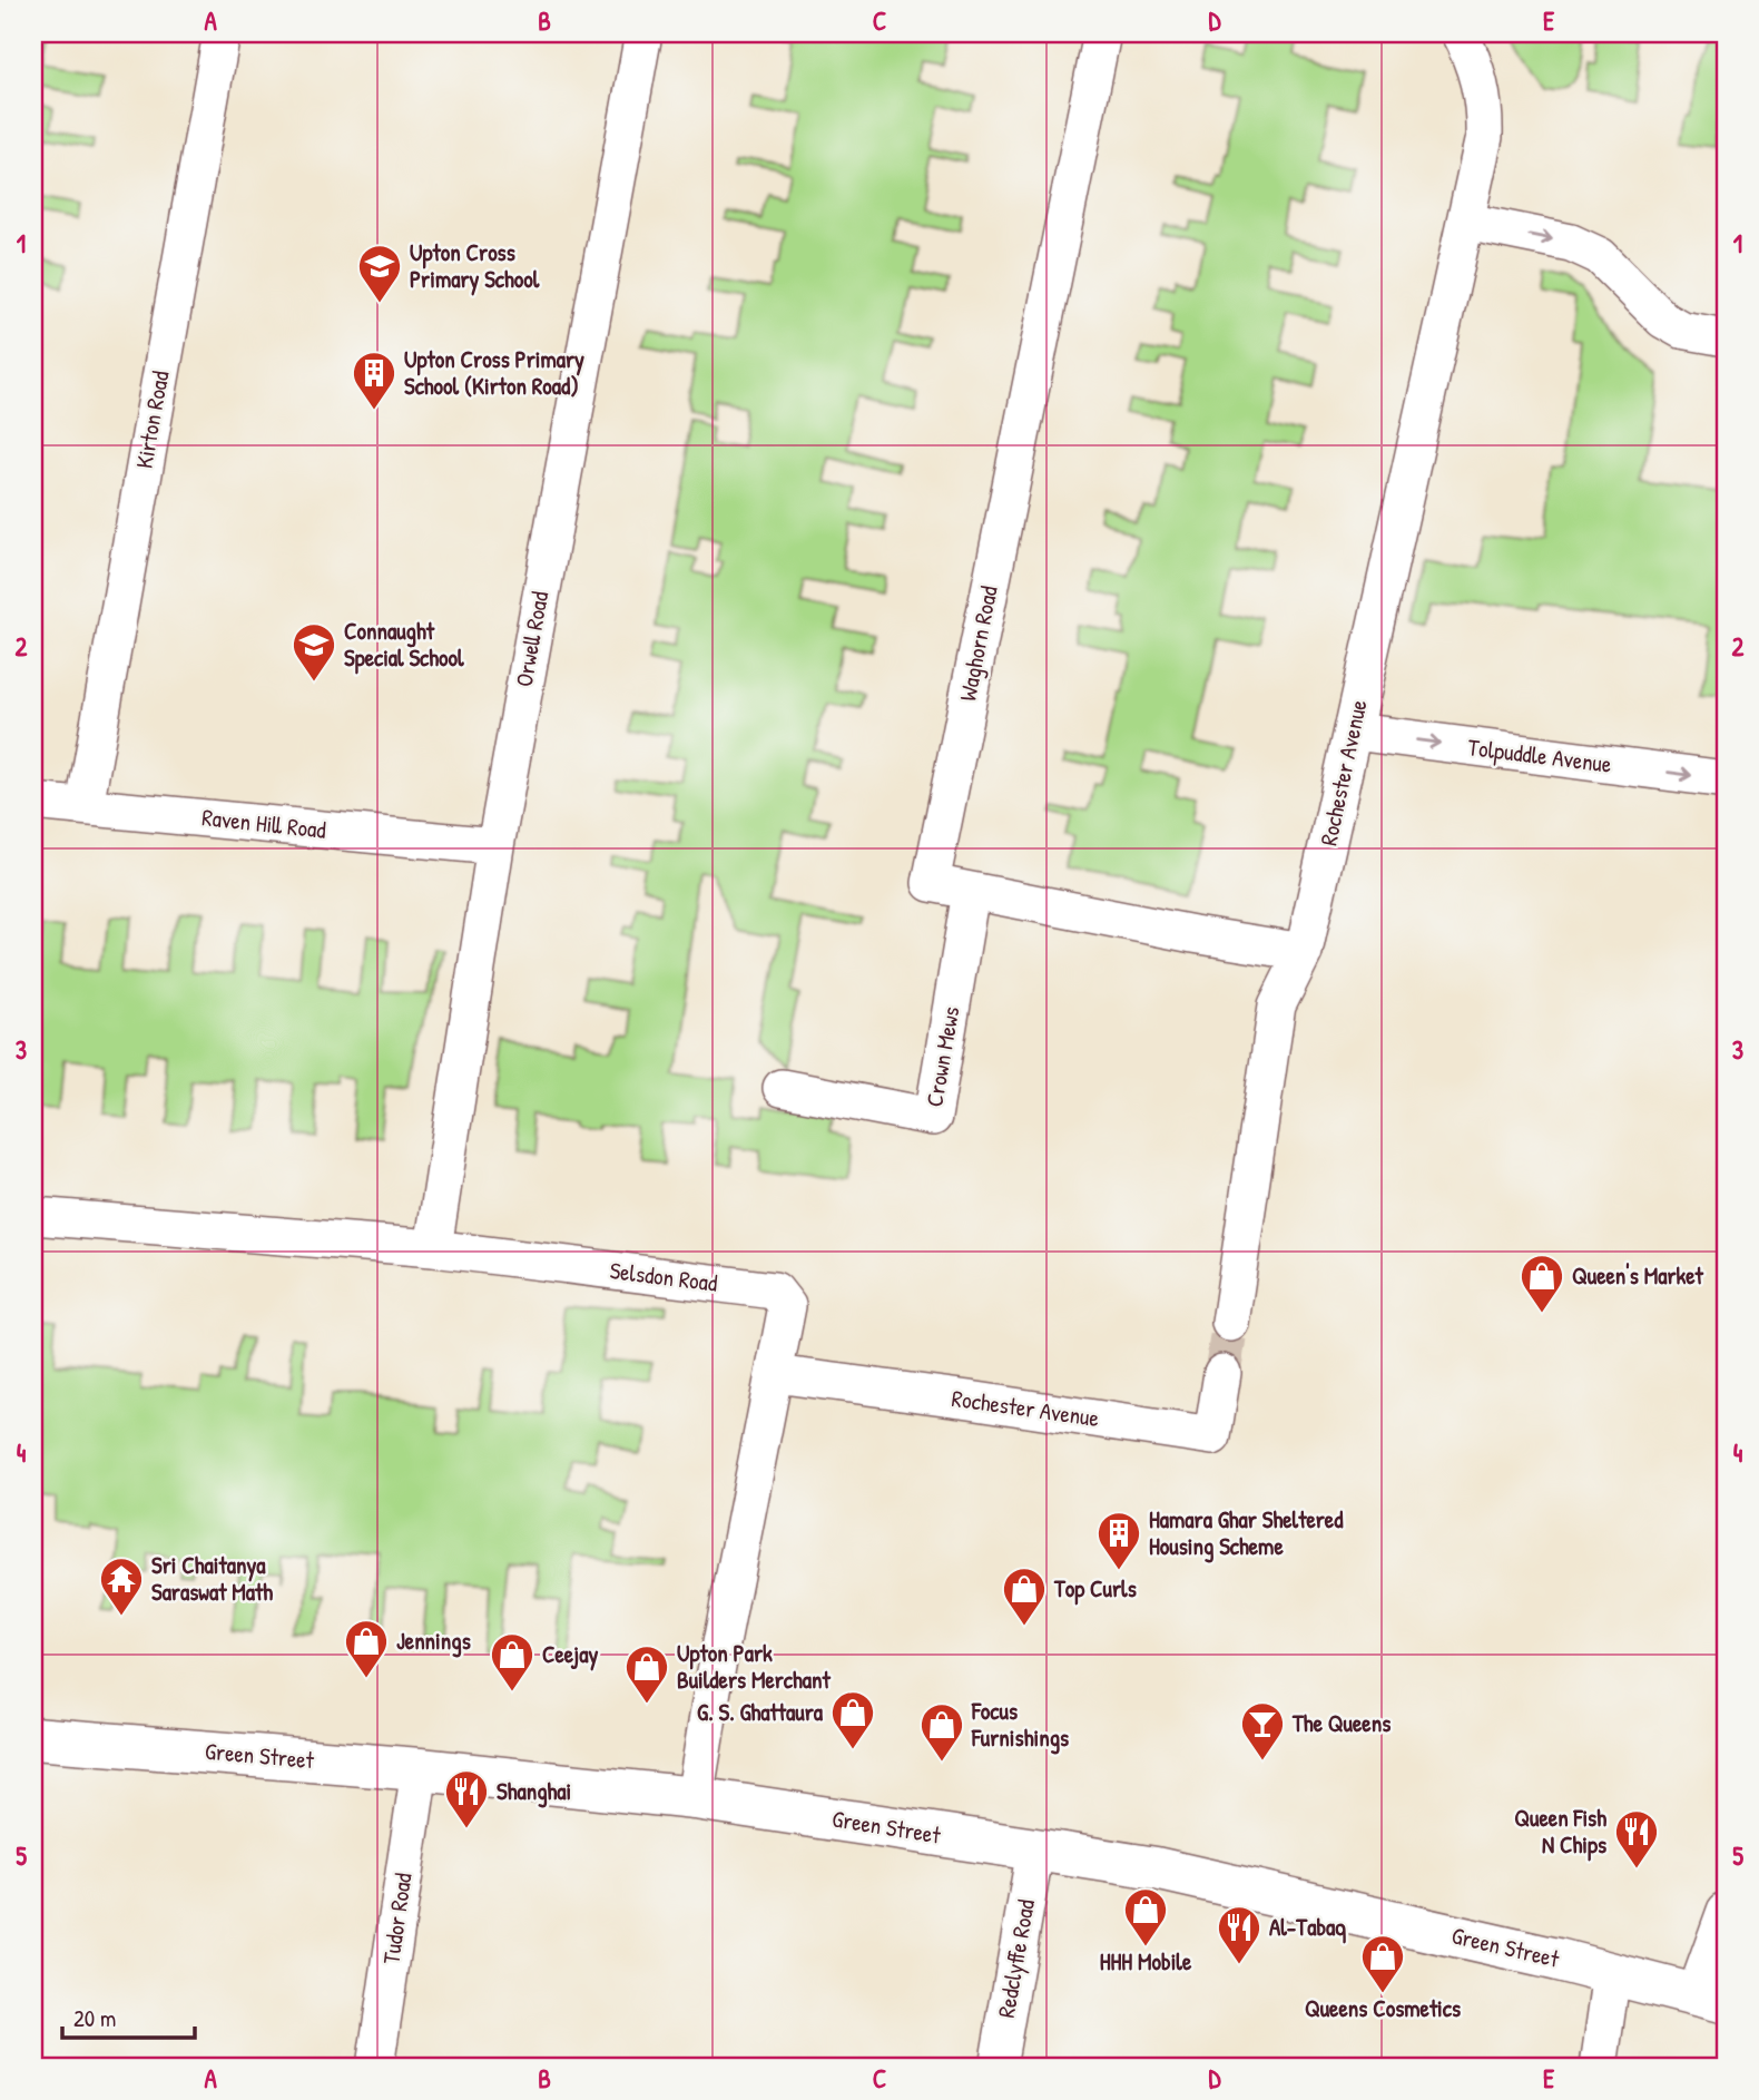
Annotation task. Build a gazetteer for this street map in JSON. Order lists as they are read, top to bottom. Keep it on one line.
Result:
{"streets":{"main road":["Green Street"],"street":["Kirton Road","Orwell Road","Waghorn Road","Tolpuddle Avenue","Rochester Avenue","Raven Hill Road","Crown Mews","Selsdon Road","Tudor Road","Redclyffe Road"]},"crossings":[["Kirton Road","Raven Hill Road"],["Orwell Road","Raven Hill Road"],["Orwell Road","Selsdon Road"],["Waghorn Road","Rochester Avenue"],["Waghorn Road","Crown Mews"],["Tolpuddle Avenue","Rochester Avenue"],["Rochester Avenue","Selsdon Road"],["Selsdon Road","Green Street"],["Green Street","Tudor Road"],["Green Street","Redclyffe Road"]],"one_way":["Tolpuddle Avenue"],"places":{"school or university":["Upton Cross Primary School","Connaught Special School"],"building":["Upton Cross Primary School (Kirton Road)","Hamara Ghar Sheltered Housing Scheme"],"shop":["Queen's Market","Top Curls","Jennings","Ceejay","Upton Park Builders Merchant","G. S. Ghattaura","Focus Furnishings","HHH Mobile","Queens Cosmetics"],"temple":["Sri Chaitanya Saraswat Math"],"bar":["The Queens"],"restaurant":["Shanghai","Queen Fish N Chips","Al-Tabaq"]},"scale_bar":"20 m","grid":{"columns":["A","B","C","D","E"],"rows":["1","2","3","4","5"]}}
